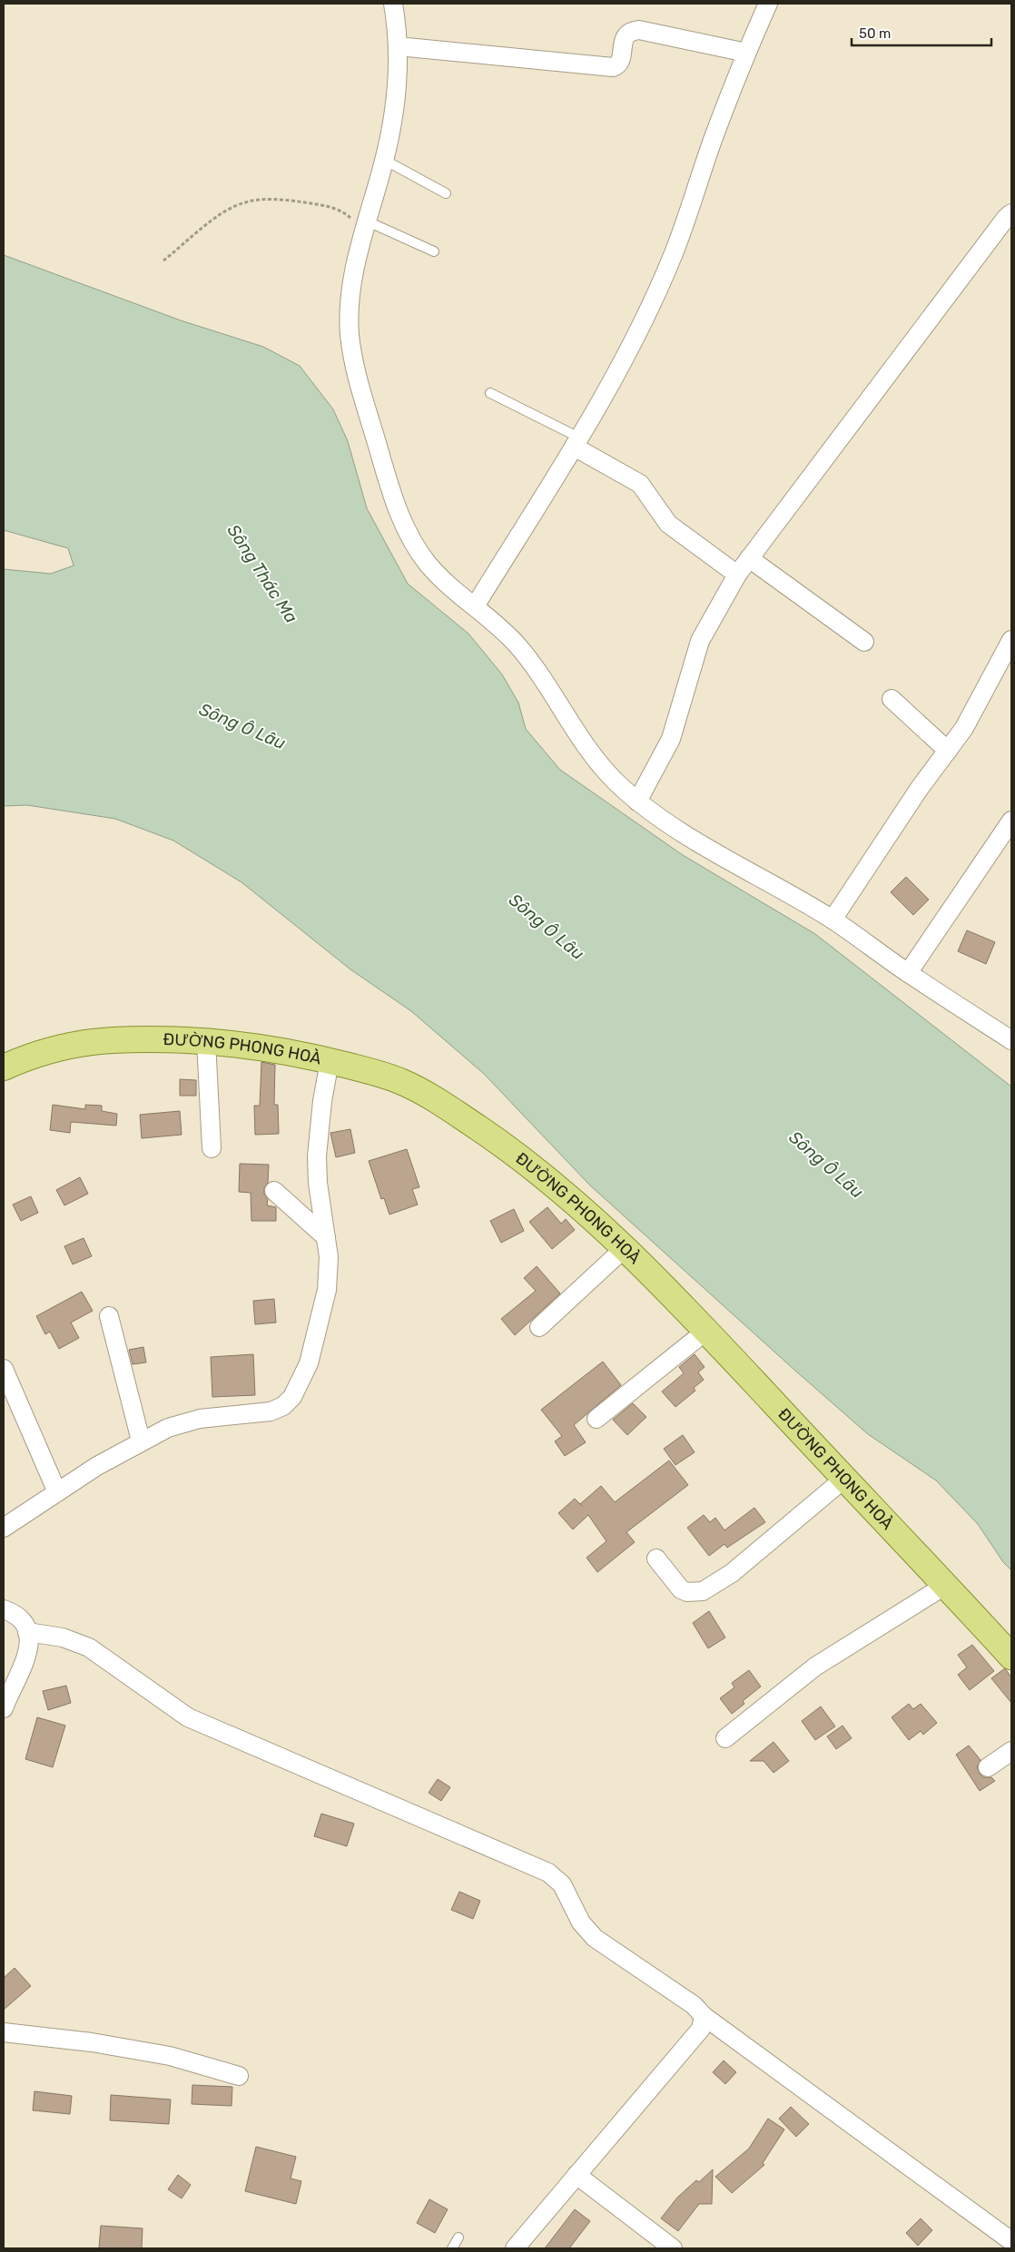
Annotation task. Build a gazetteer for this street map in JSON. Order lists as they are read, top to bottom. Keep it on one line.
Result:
{"streets":{"main road":["ĐƯỜNG PHONG HOÀ"]},"water":["Sông Thác Ma","Sông Ô Lâu"],"scale_bar":"50 m"}
